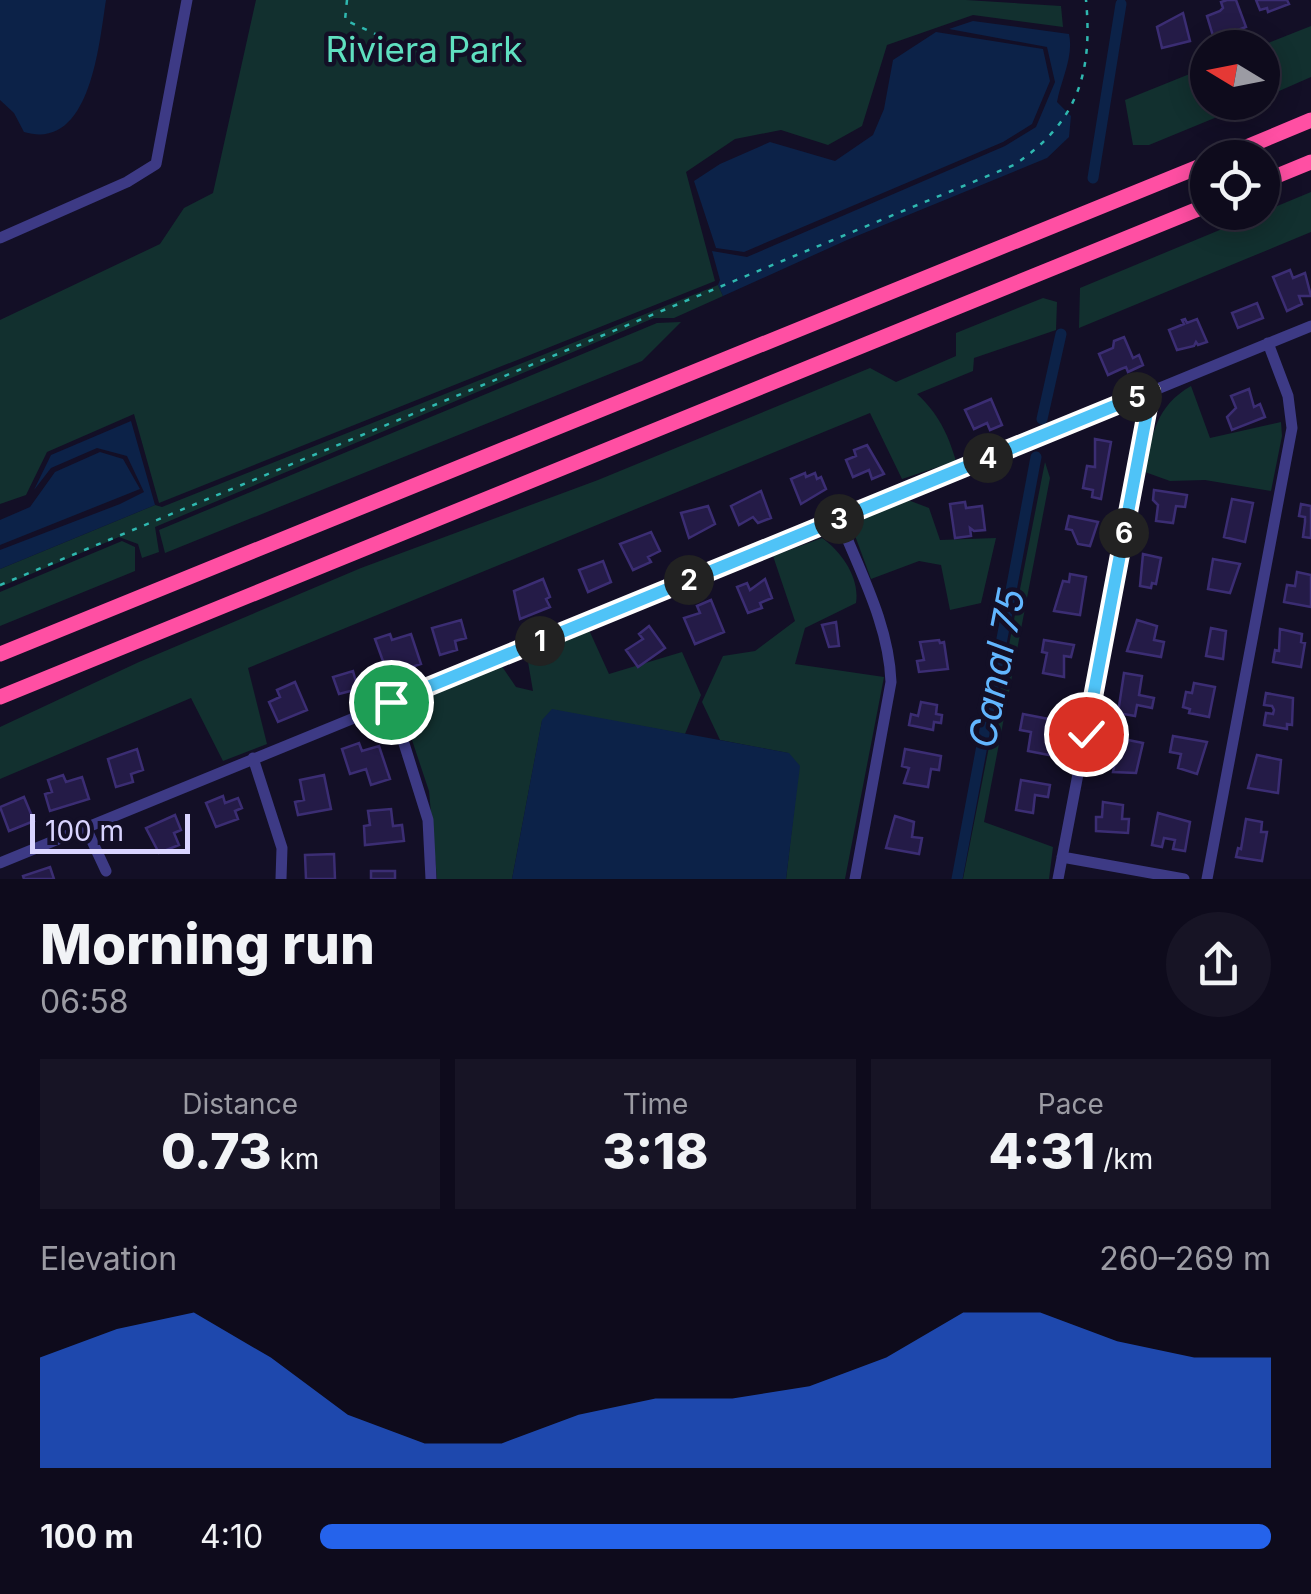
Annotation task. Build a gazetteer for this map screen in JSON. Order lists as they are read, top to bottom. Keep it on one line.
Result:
{"water":["Canal 75"],"parks":["Riviera Park"],"scale_bar":"100 m","north":"left","page":{"pins":["5","4","3","6","2","1"],"scale":"100 m","heading":["Morning run","06:58"],"stats":[["Distance","0.73 km"],["Time","3:18"],["Pace","4:31 /km"]],"chart":["Elevation","260–269 m"],"list":[{"name":"100 m","note":"4:10"}]}}
